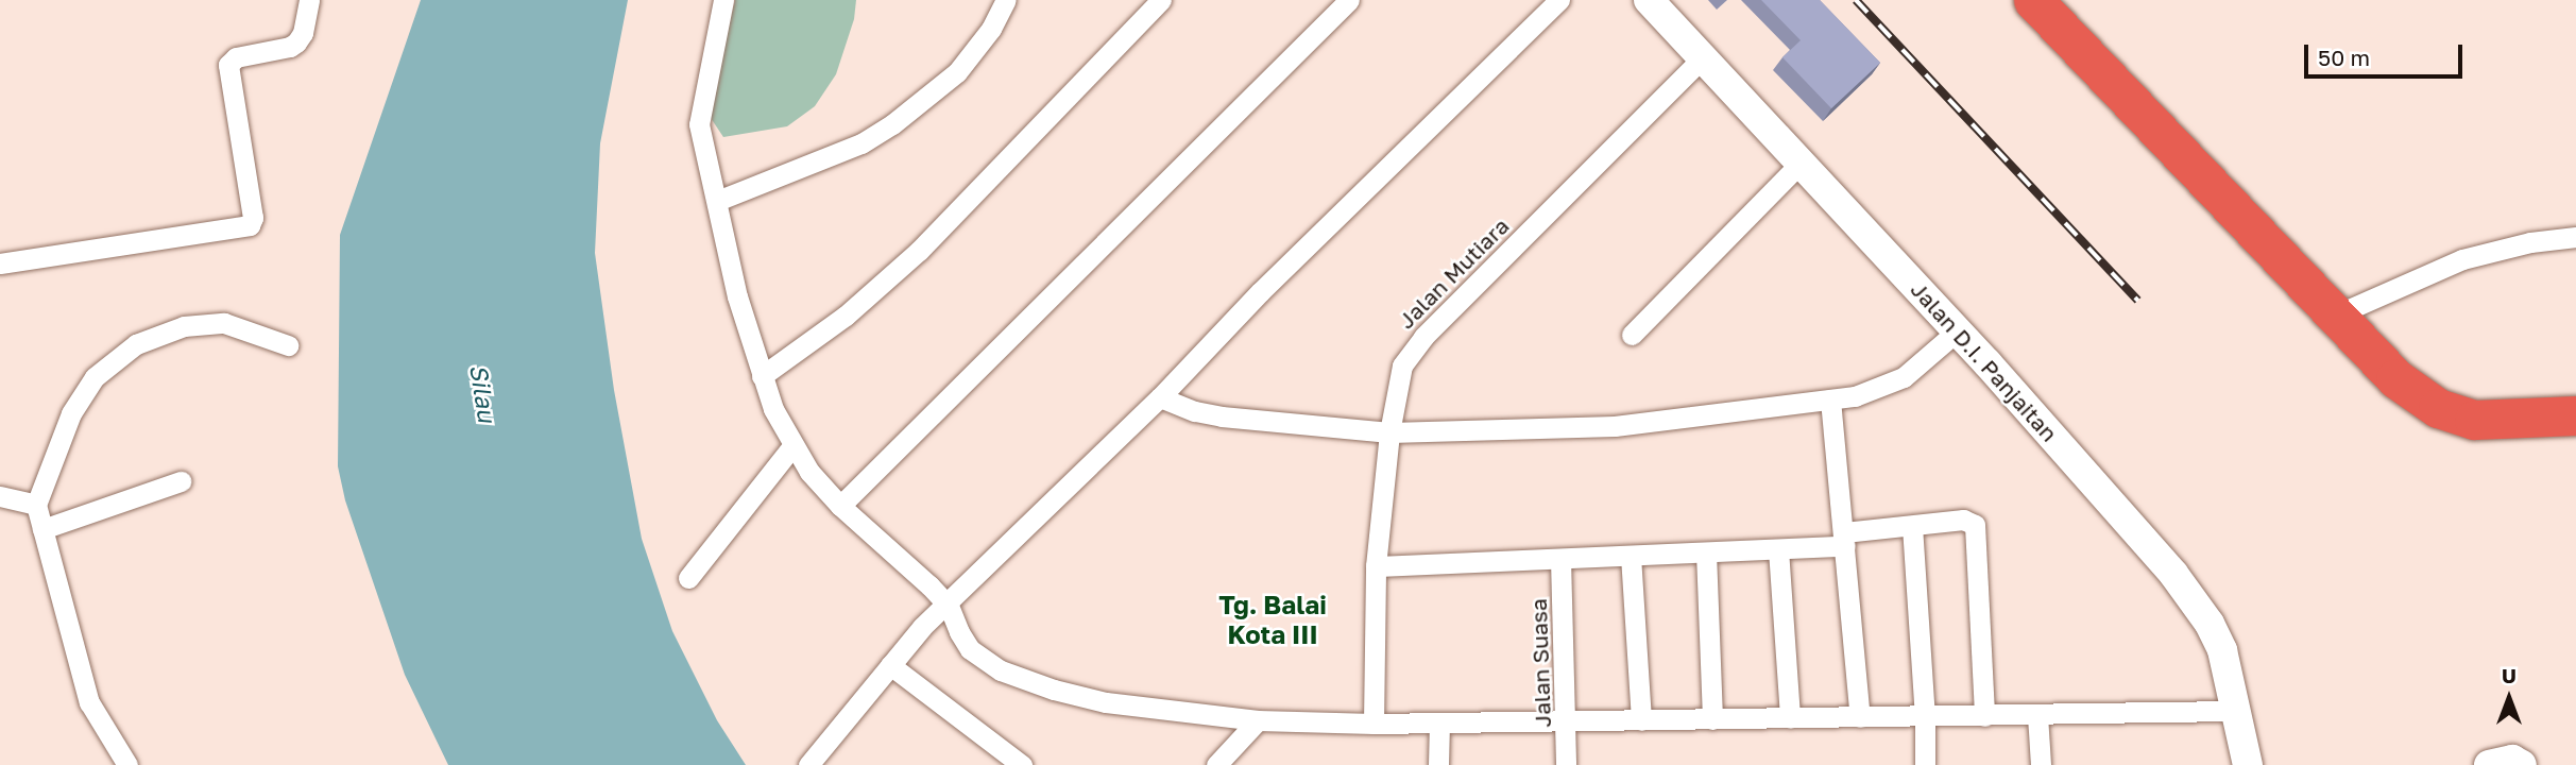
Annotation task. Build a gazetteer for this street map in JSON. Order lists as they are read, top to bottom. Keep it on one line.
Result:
{"streets":{"main road":["Jalan D.I. Panjaitan"],"street":["Jalan Mutiara","Jalan Suasa"]},"crossings":[["Jalan Mutiara","Jalan D.I. Panjaitan"]],"districts":["Tg. Balai Kota III"],"water":["Silau"],"scale_bar":"50 m","north":"top"}
